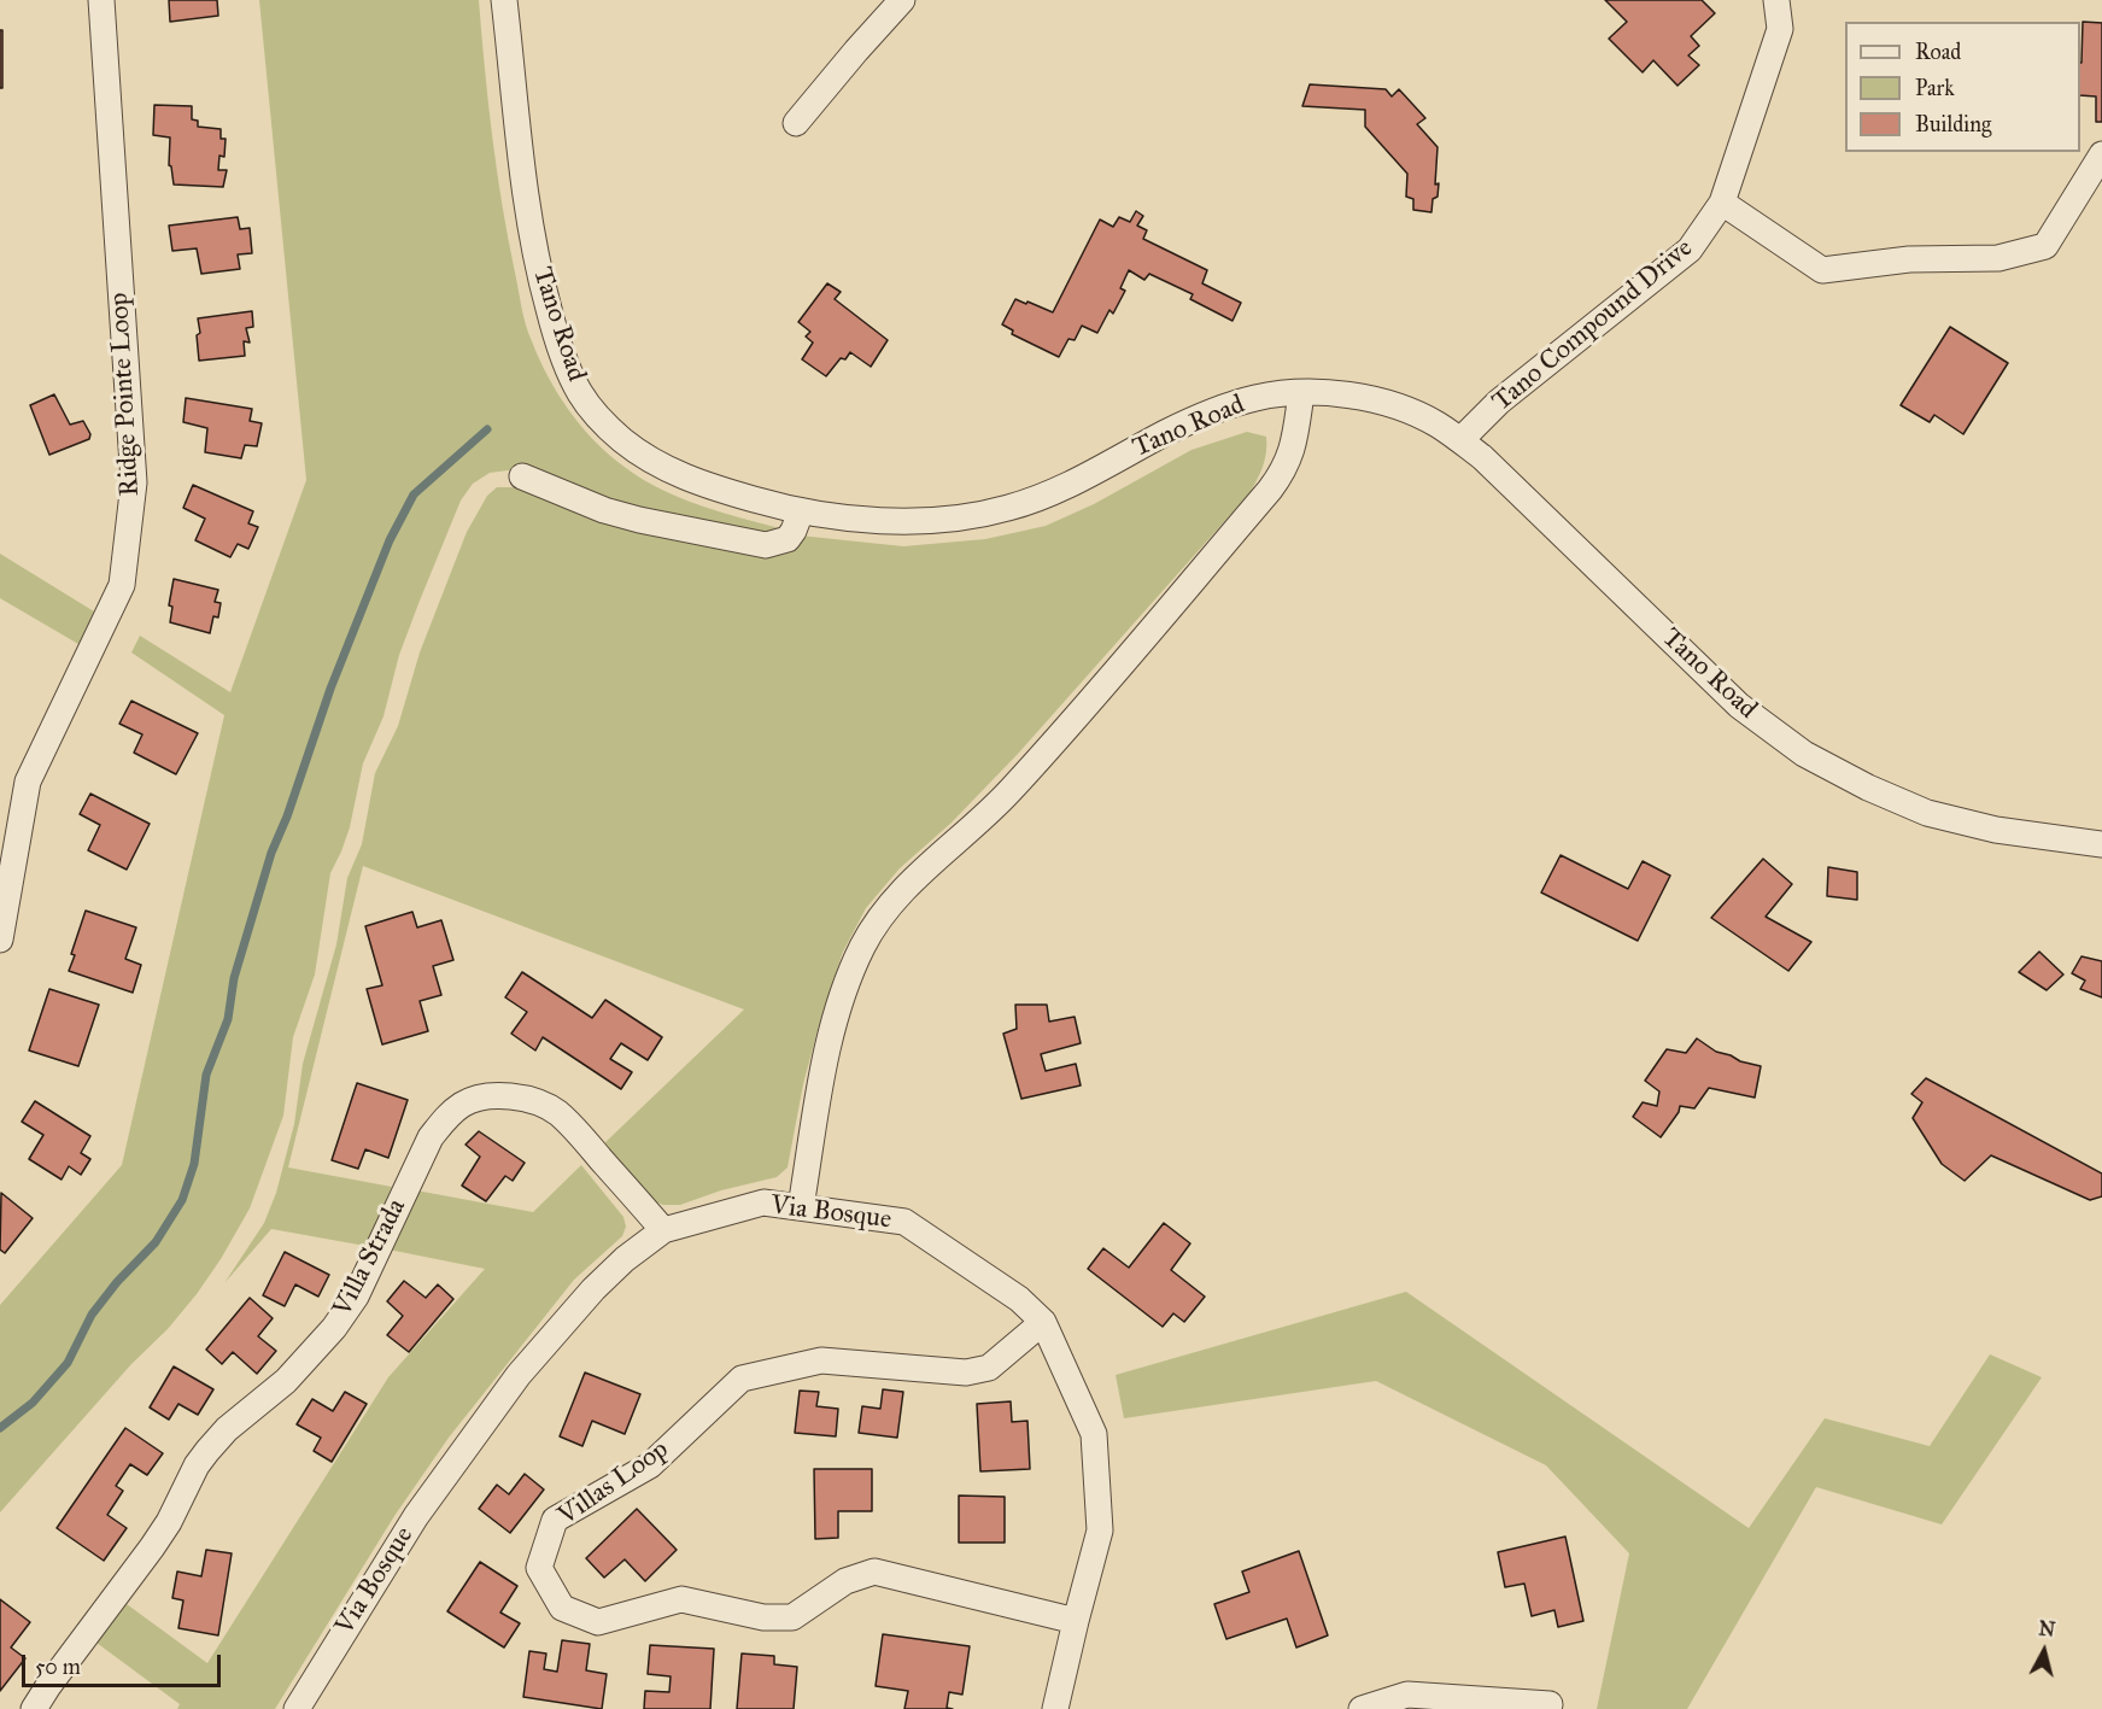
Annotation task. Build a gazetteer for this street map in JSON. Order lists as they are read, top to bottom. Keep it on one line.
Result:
{"streets":{"street":["Tano Road","Tano Compound Drive","Ridge Pointe Loop","Via Bosque","Villa Strada","Villas Loop"]},"crossings":[["Tano Road","Tano Compound Drive"],["Via Bosque","Villa Strada"],["Via Bosque","Villas Loop"]],"legend":["Road","Park","Building"],"scale_bar":"50 m","north":"top"}
